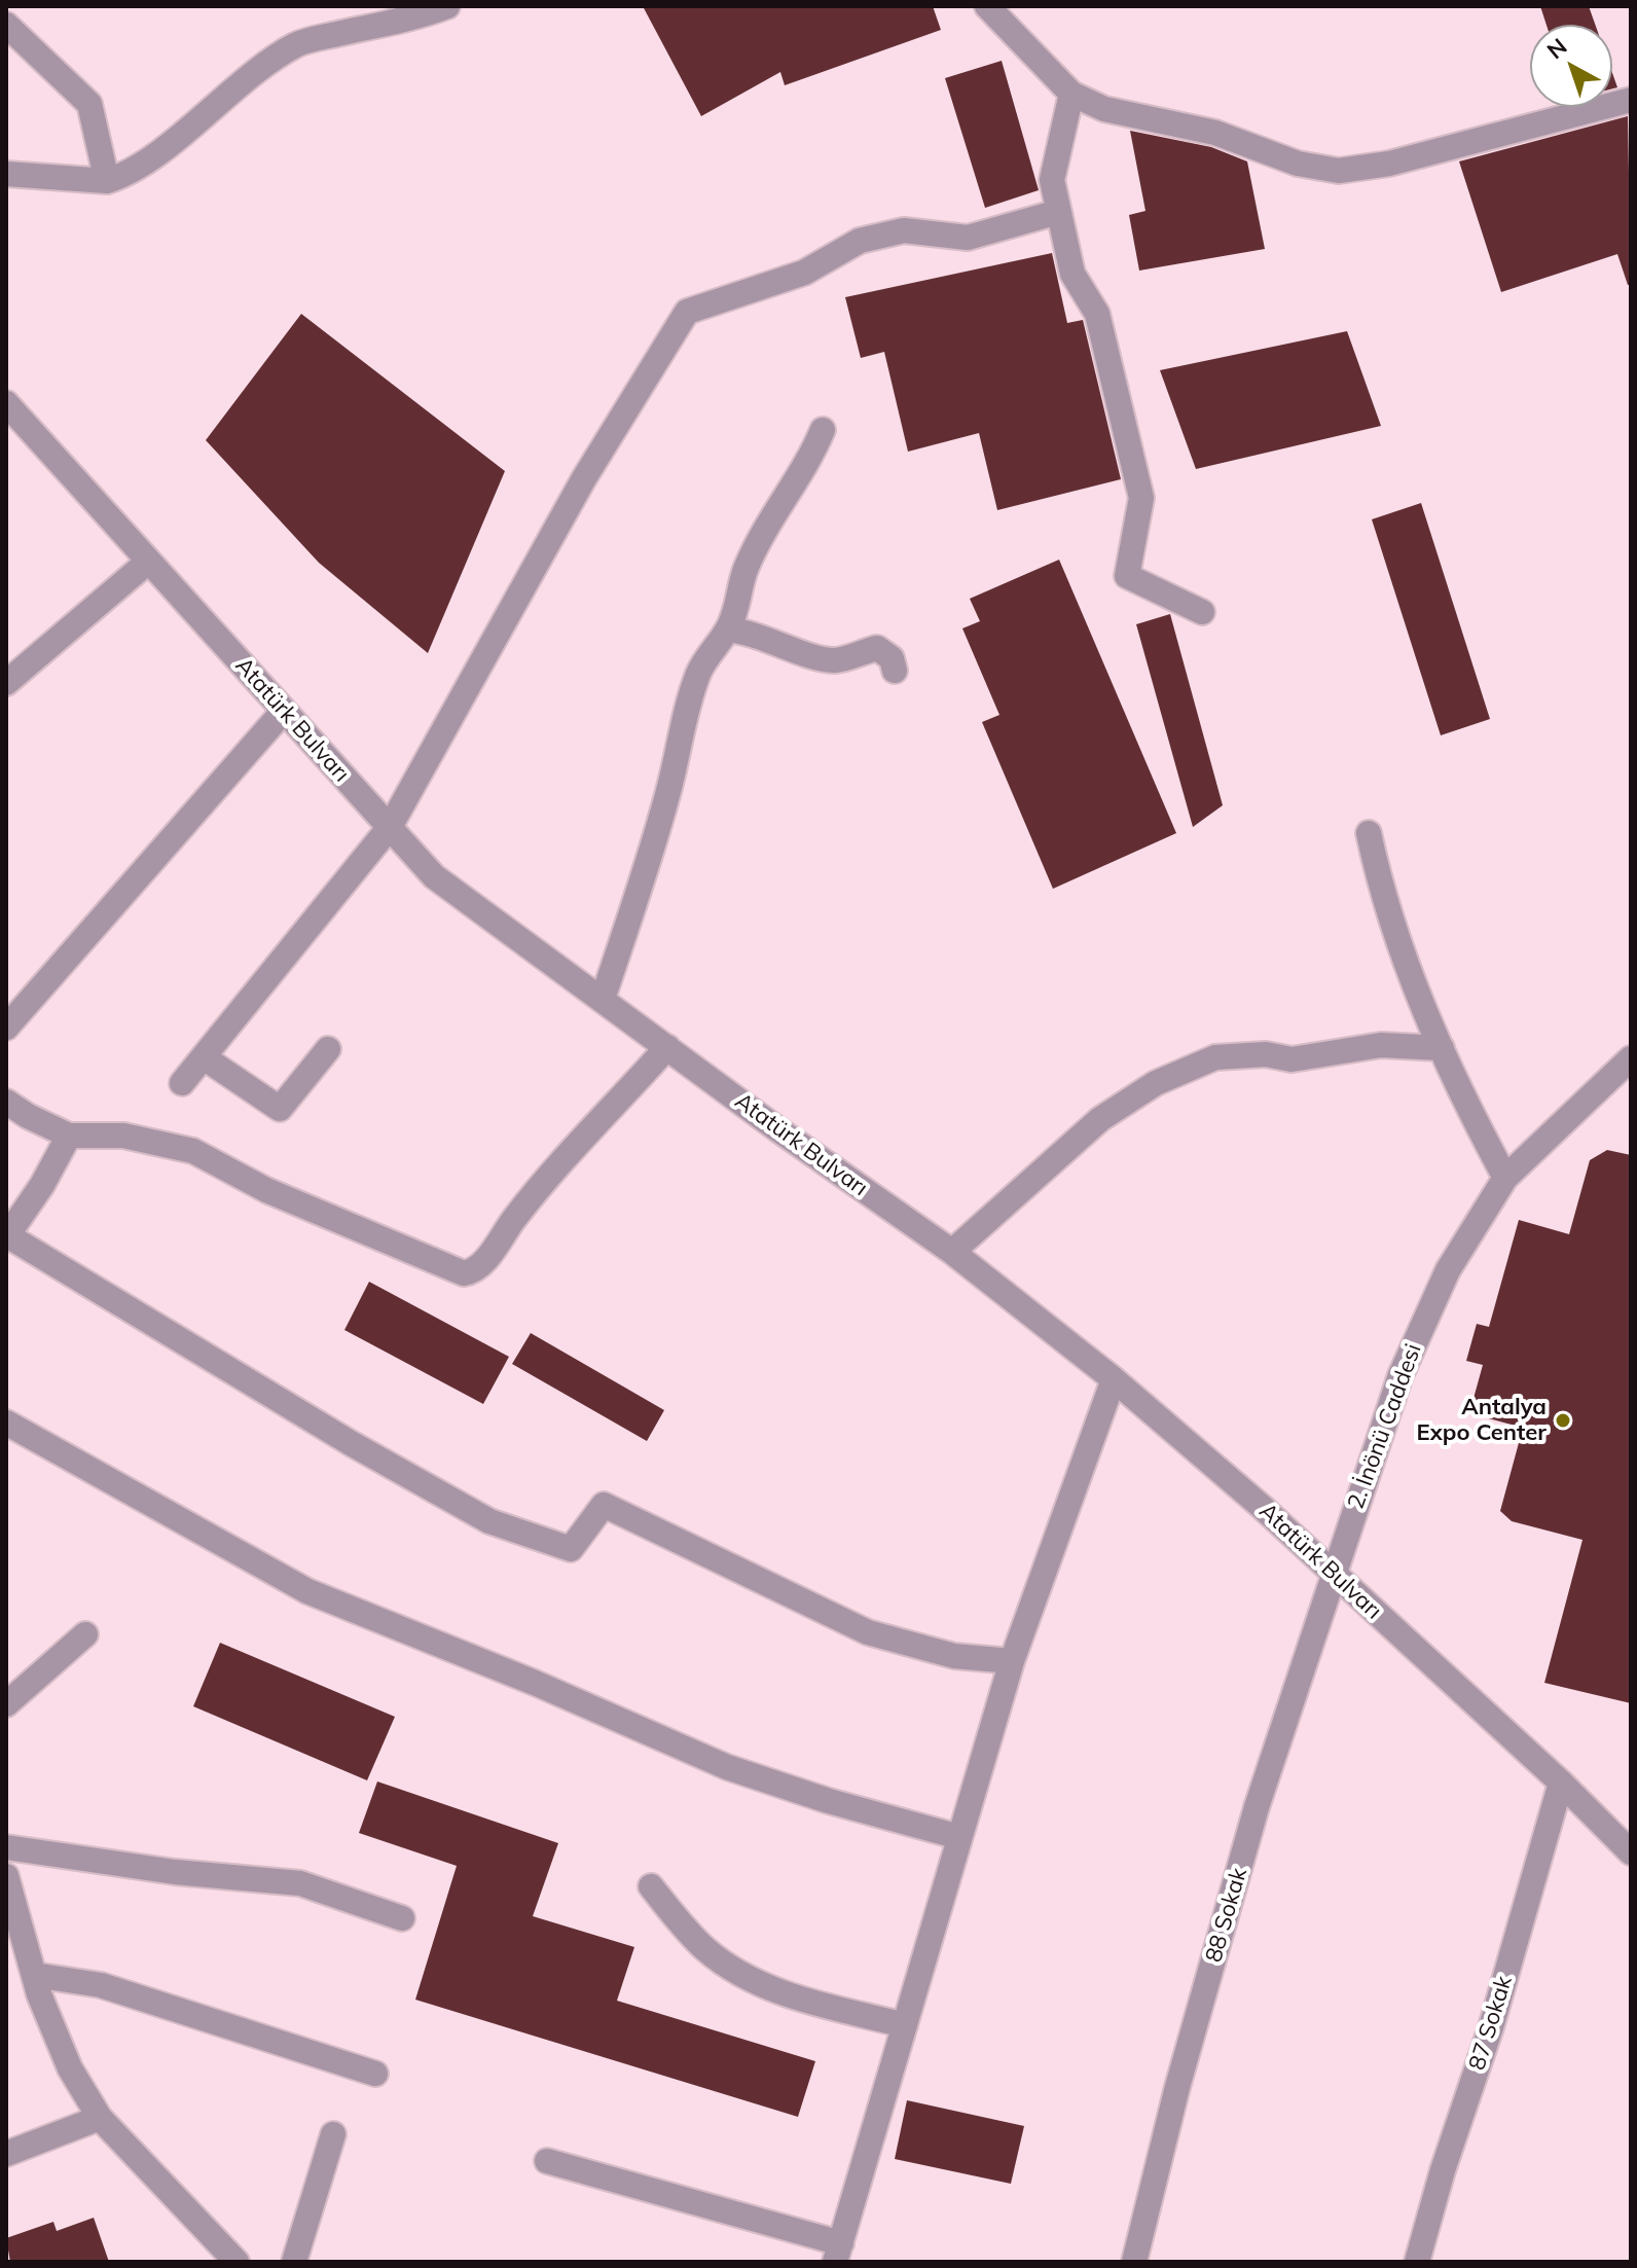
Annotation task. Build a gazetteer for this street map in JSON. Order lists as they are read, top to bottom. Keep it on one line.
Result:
{"streets":{"street":["Atatürk Bulvarı","2. İnönü Caddesi","88 Sokak","87 Sokak"]},"crossings":[["Atatürk Bulvarı","2. İnönü Caddesi"],["Atatürk Bulvarı","88 Sokak"],["Atatürk Bulvarı","87 Sokak"],["2. İnönü Caddesi","88 Sokak"]],"places":["Antalya Expo Center"],"north":"top left"}
